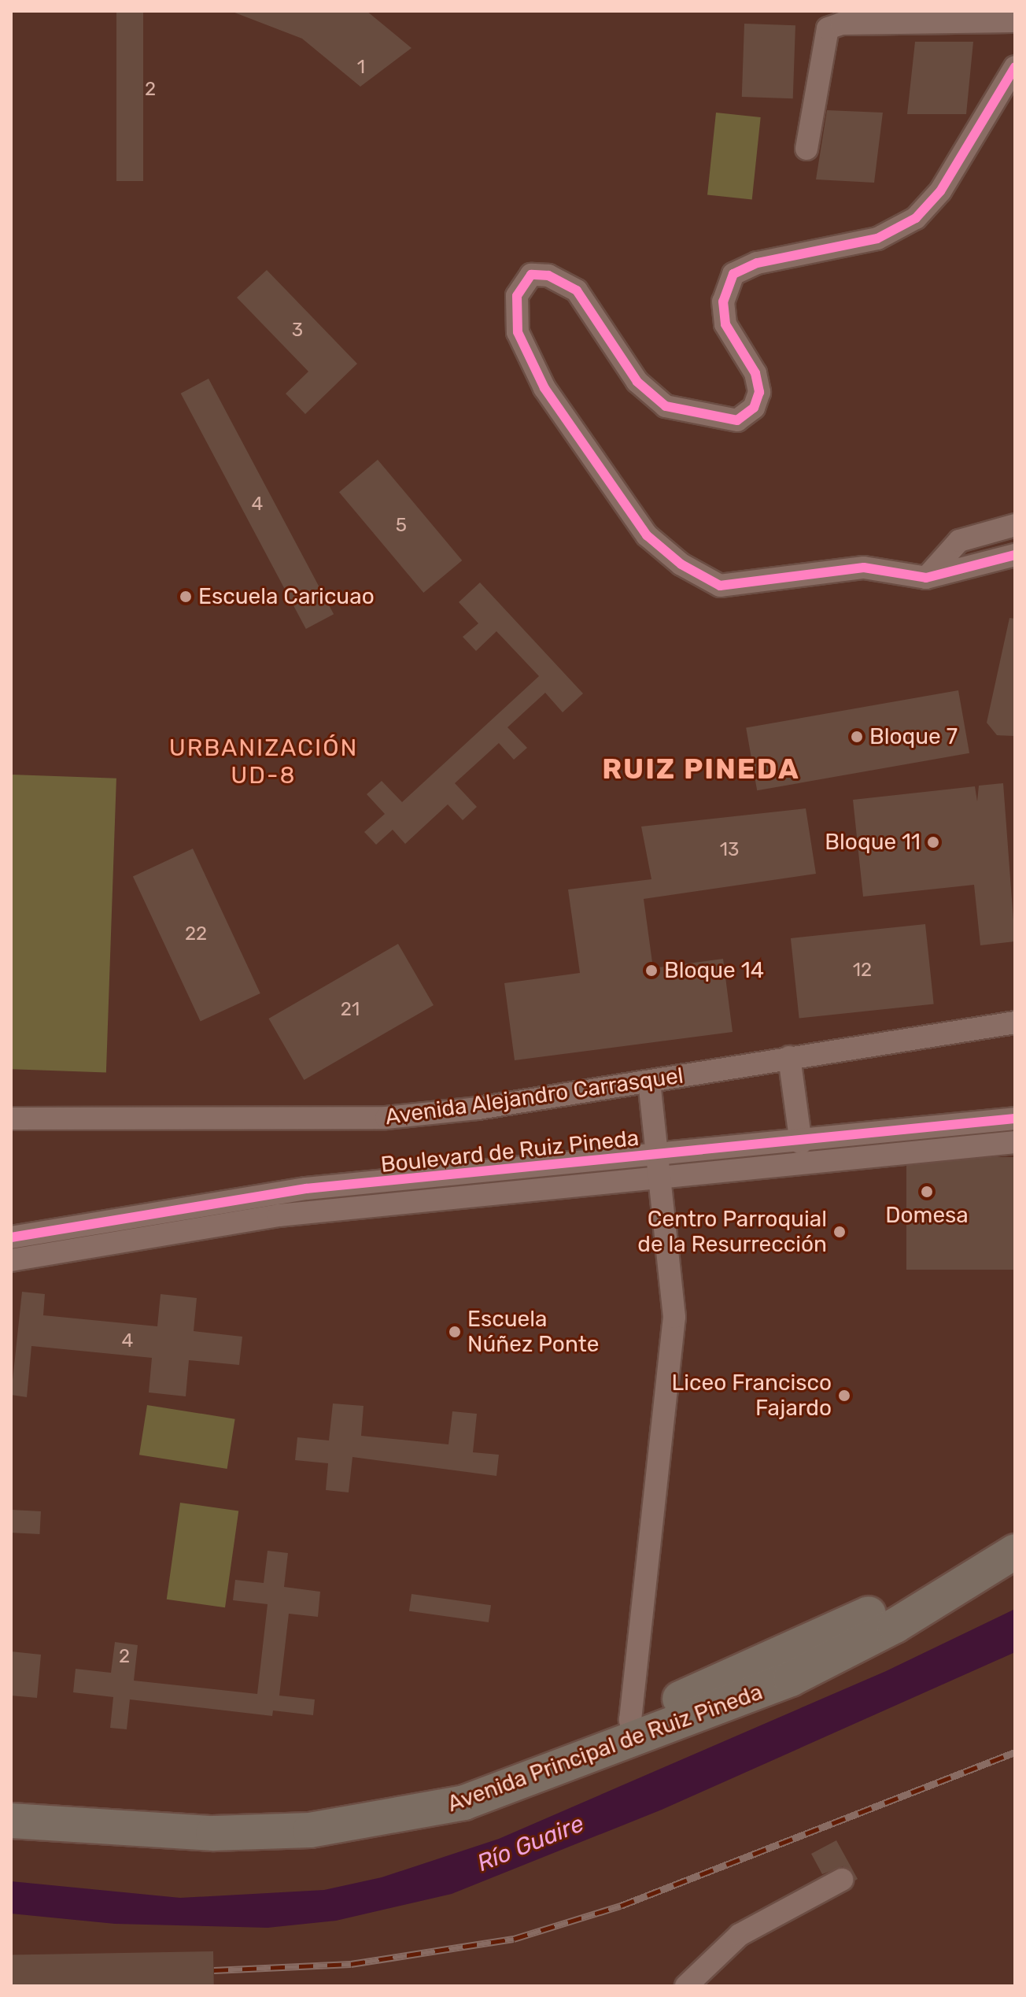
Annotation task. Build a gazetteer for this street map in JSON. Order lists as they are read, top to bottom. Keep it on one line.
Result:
{"streets":{"main road":["Avenida Principal de Ruiz Pineda"],"street":["Avenida Alejandro Carrasquel","Boulevard de Ruiz Pineda"]},"districts":["URBANIZACIÓN UD-8","RUIZ PINEDA"],"water":["Río Guaire"],"places":["Escuela Caricuao","Bloque 7","Bloque 11","Bloque 14","Domesa","Centro Parroquial de la Resurrección","Escuela Núñez Ponte","Liceo Francisco Fajardo"],"house_numbers":["1","2","3","4","5","13","22","12","21","4","2"]}
